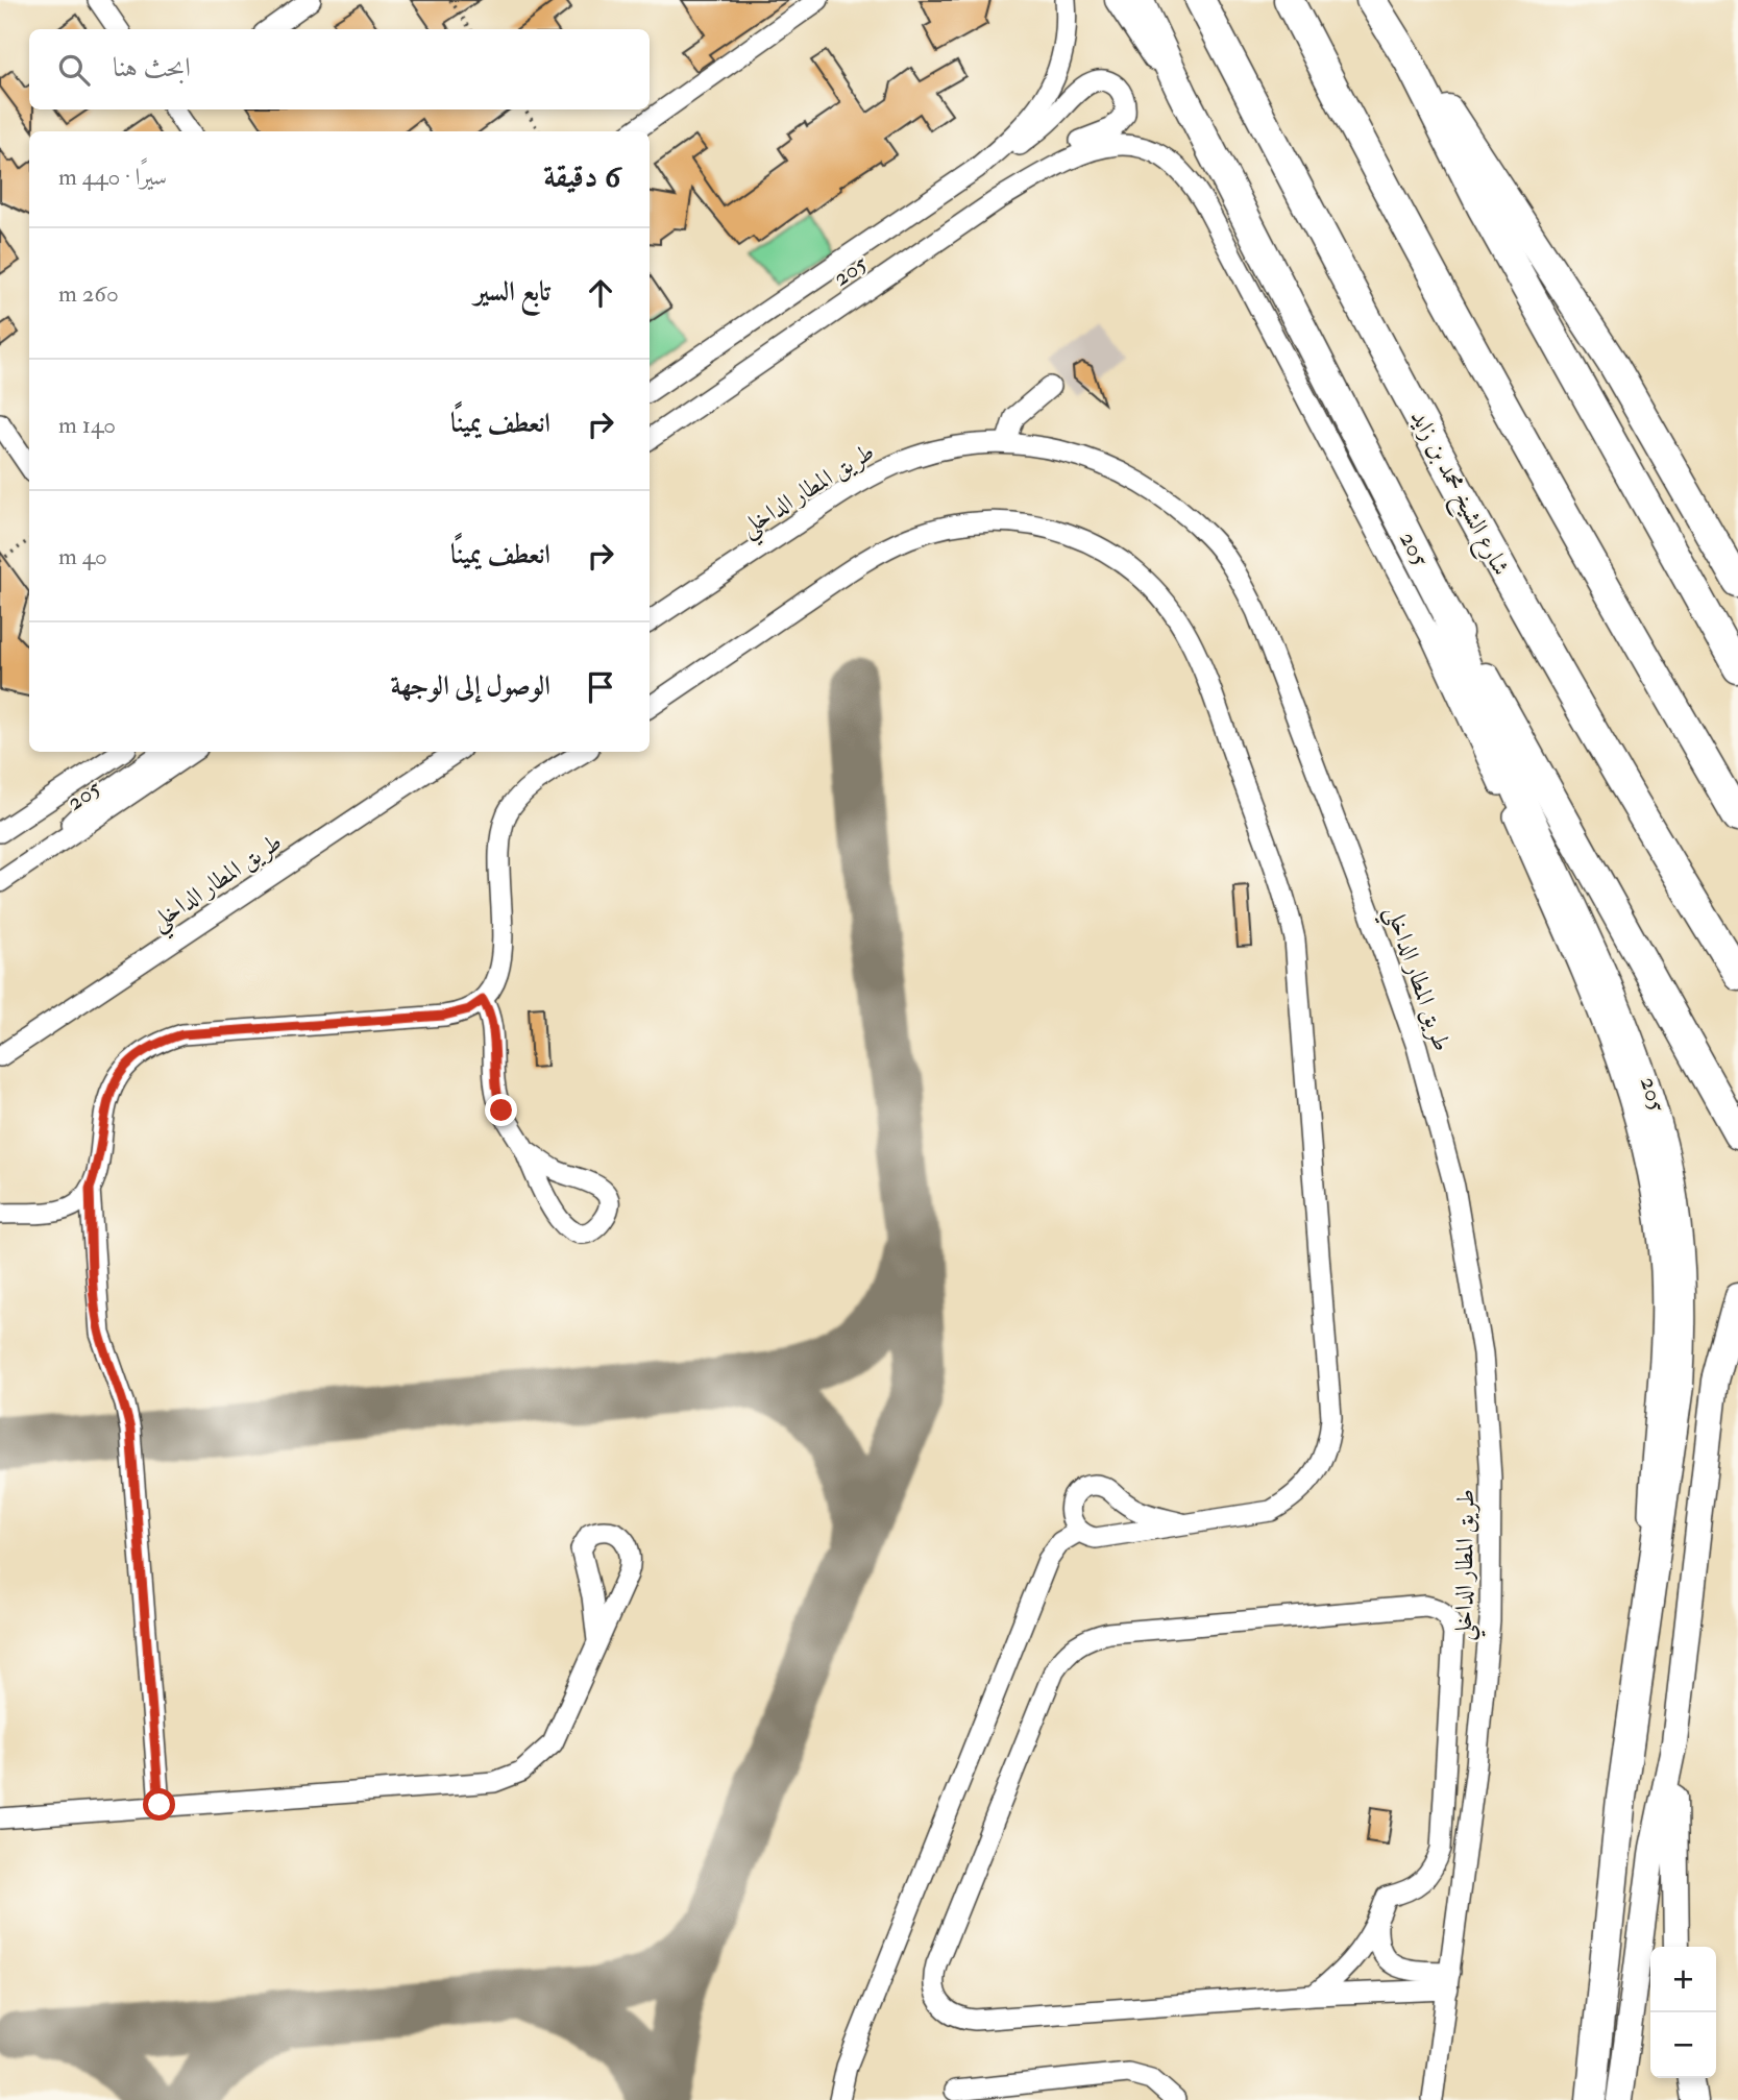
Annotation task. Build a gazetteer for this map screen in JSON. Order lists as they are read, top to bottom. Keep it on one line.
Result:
{"streets":{"highway":["شارع الشيخ محمد بن زايد"],"street":["205","طريق المطار الداخلي"]},"page":{"search":"ابحث هنا","heading":["6 دقيقة","سيرًا · 440 m"],"list":[["تابع السير","260 m"],["انعطف يمينًا","140 m"],["انعطف يمينًا","40 m"],"الوصول إلى الوجهة"],"map_buttons":["+","−"]}}
